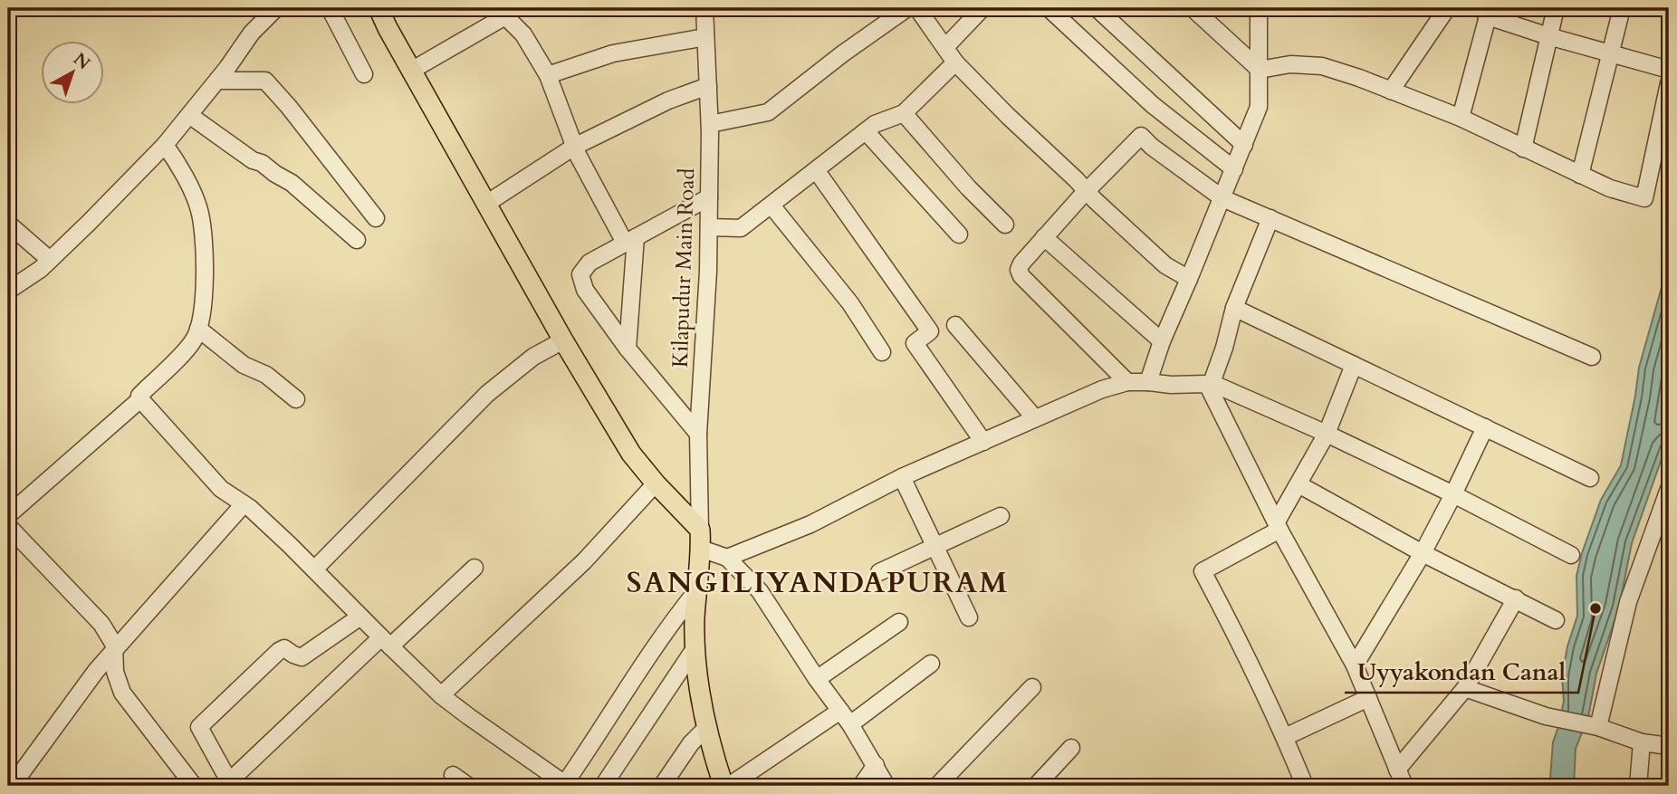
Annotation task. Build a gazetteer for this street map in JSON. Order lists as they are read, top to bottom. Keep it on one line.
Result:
{"streets":{"street":["Kilapudur Main Road"]},"districts":["SANGILIYANDAPURAM"],"places":["Uyyakondan Canal"],"north":"top right"}
